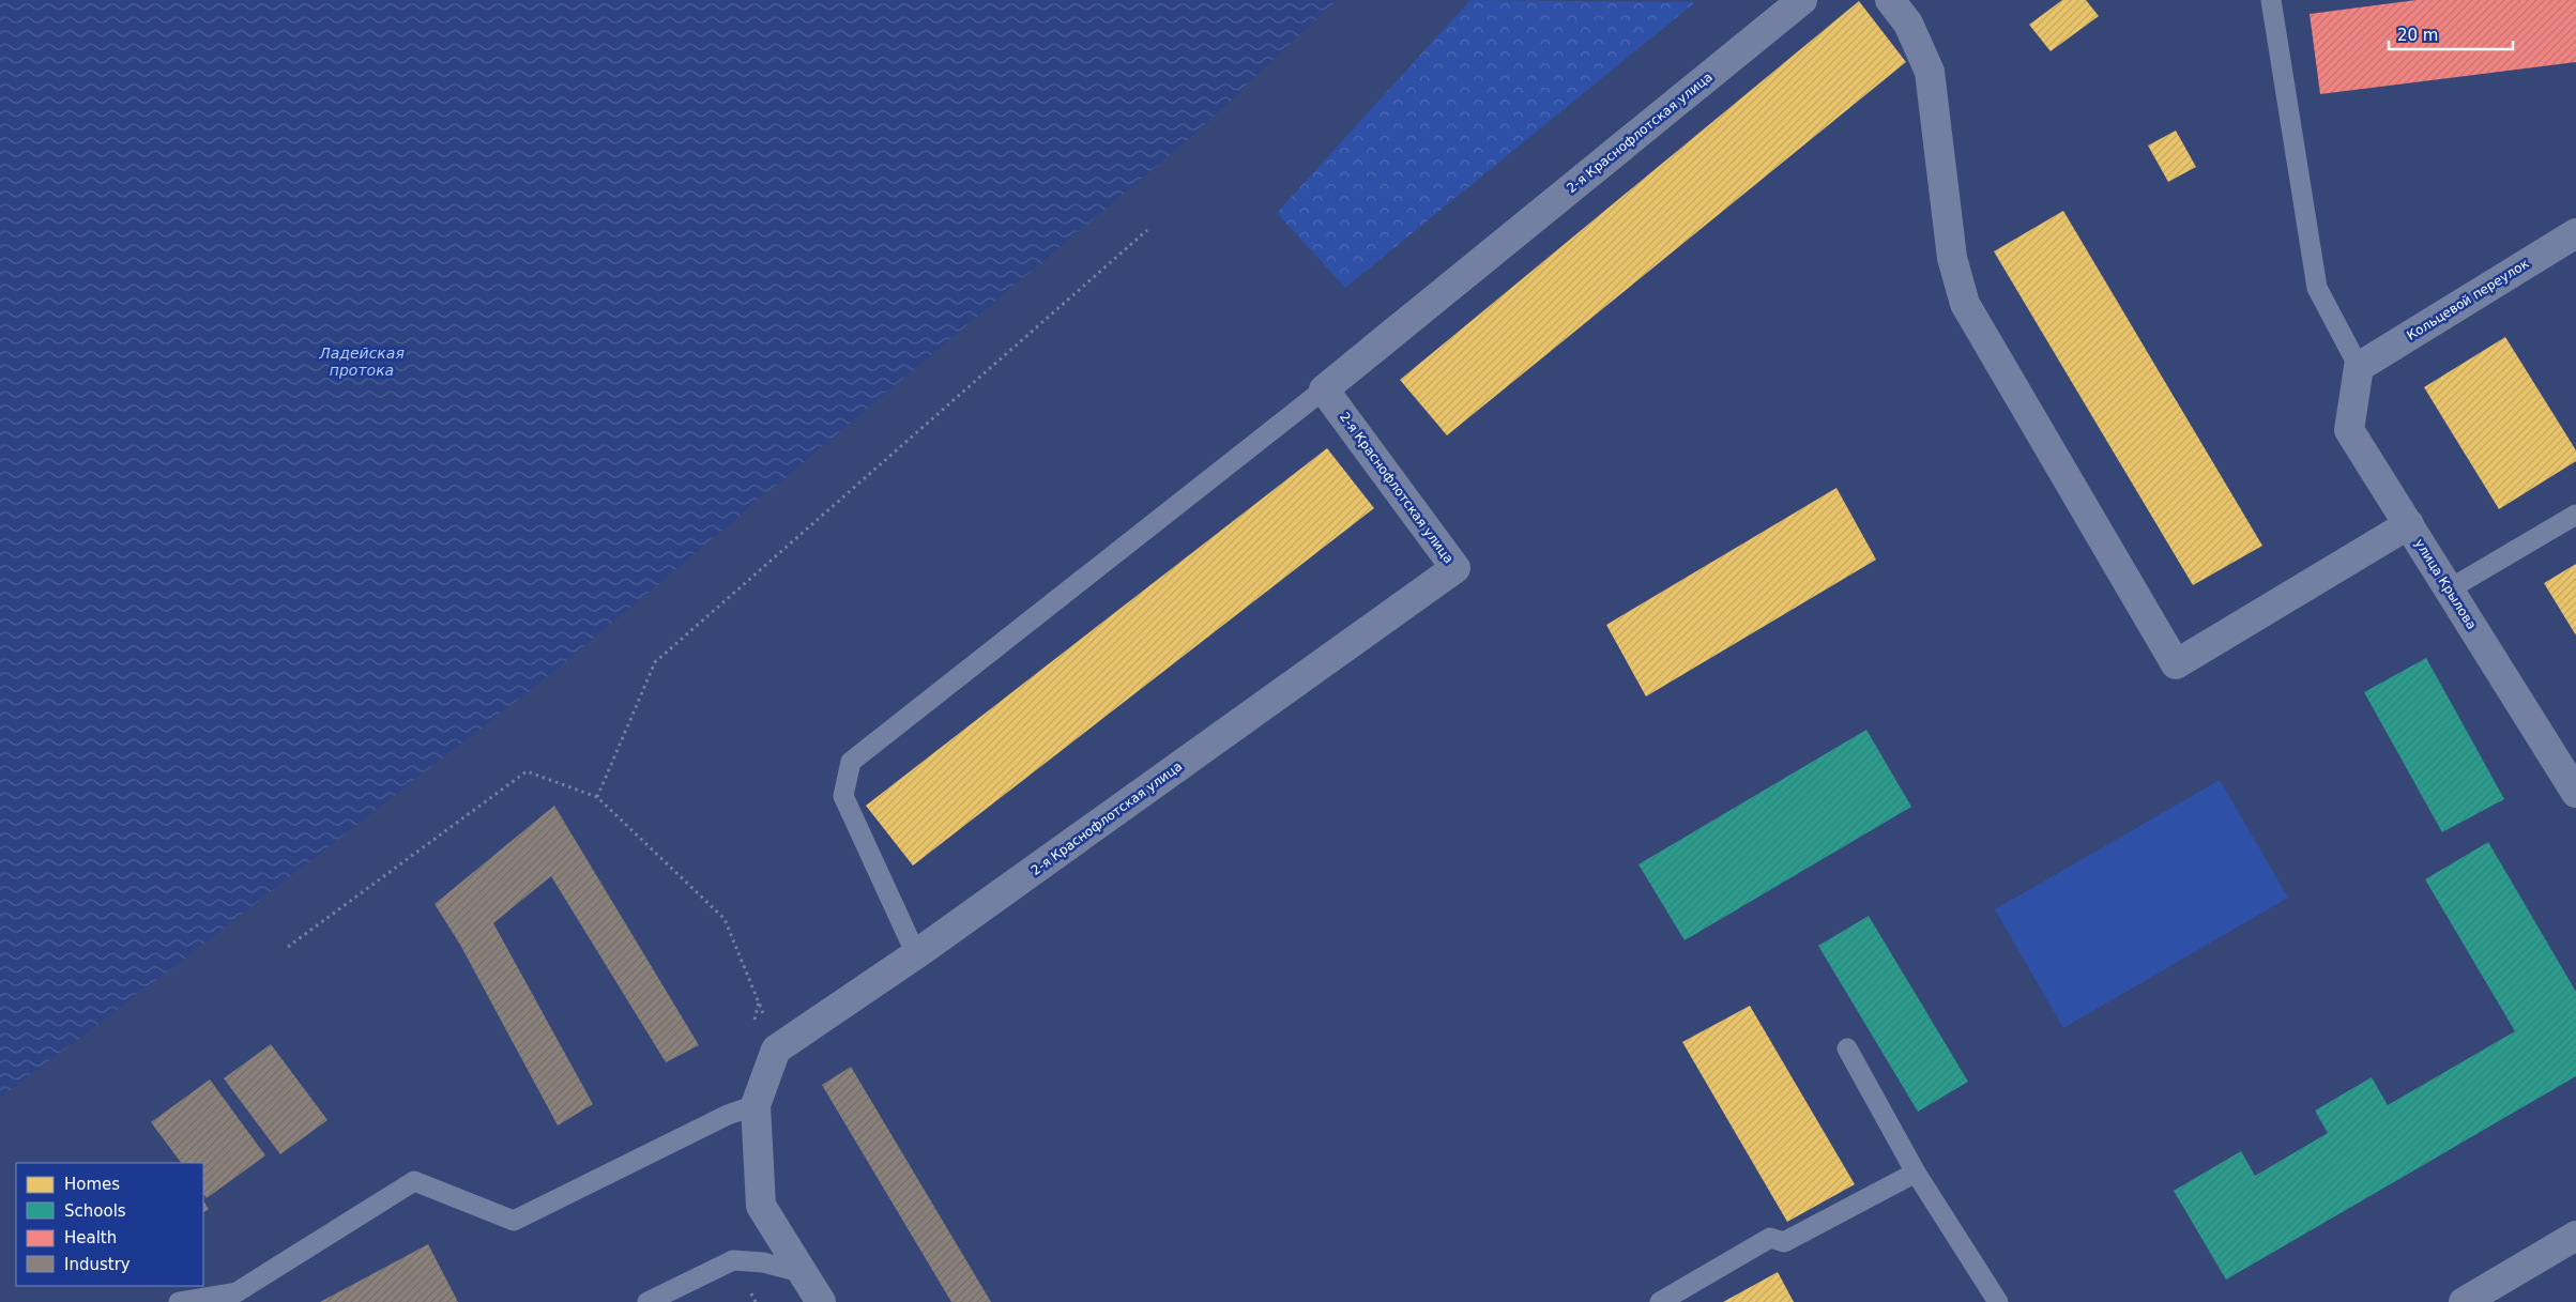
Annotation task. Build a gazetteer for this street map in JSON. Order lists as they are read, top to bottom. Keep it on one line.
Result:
{"streets":{"street":["2-я Краснофлотская улица","Кольцевой переулок","улица Крылова"]},"crossings":[["Кольцевой переулок","улица Крылова"]],"water":["Ладейская протока"],"legend":["Homes","Schools","Health","Industry"],"scale_bar":"20 m"}
